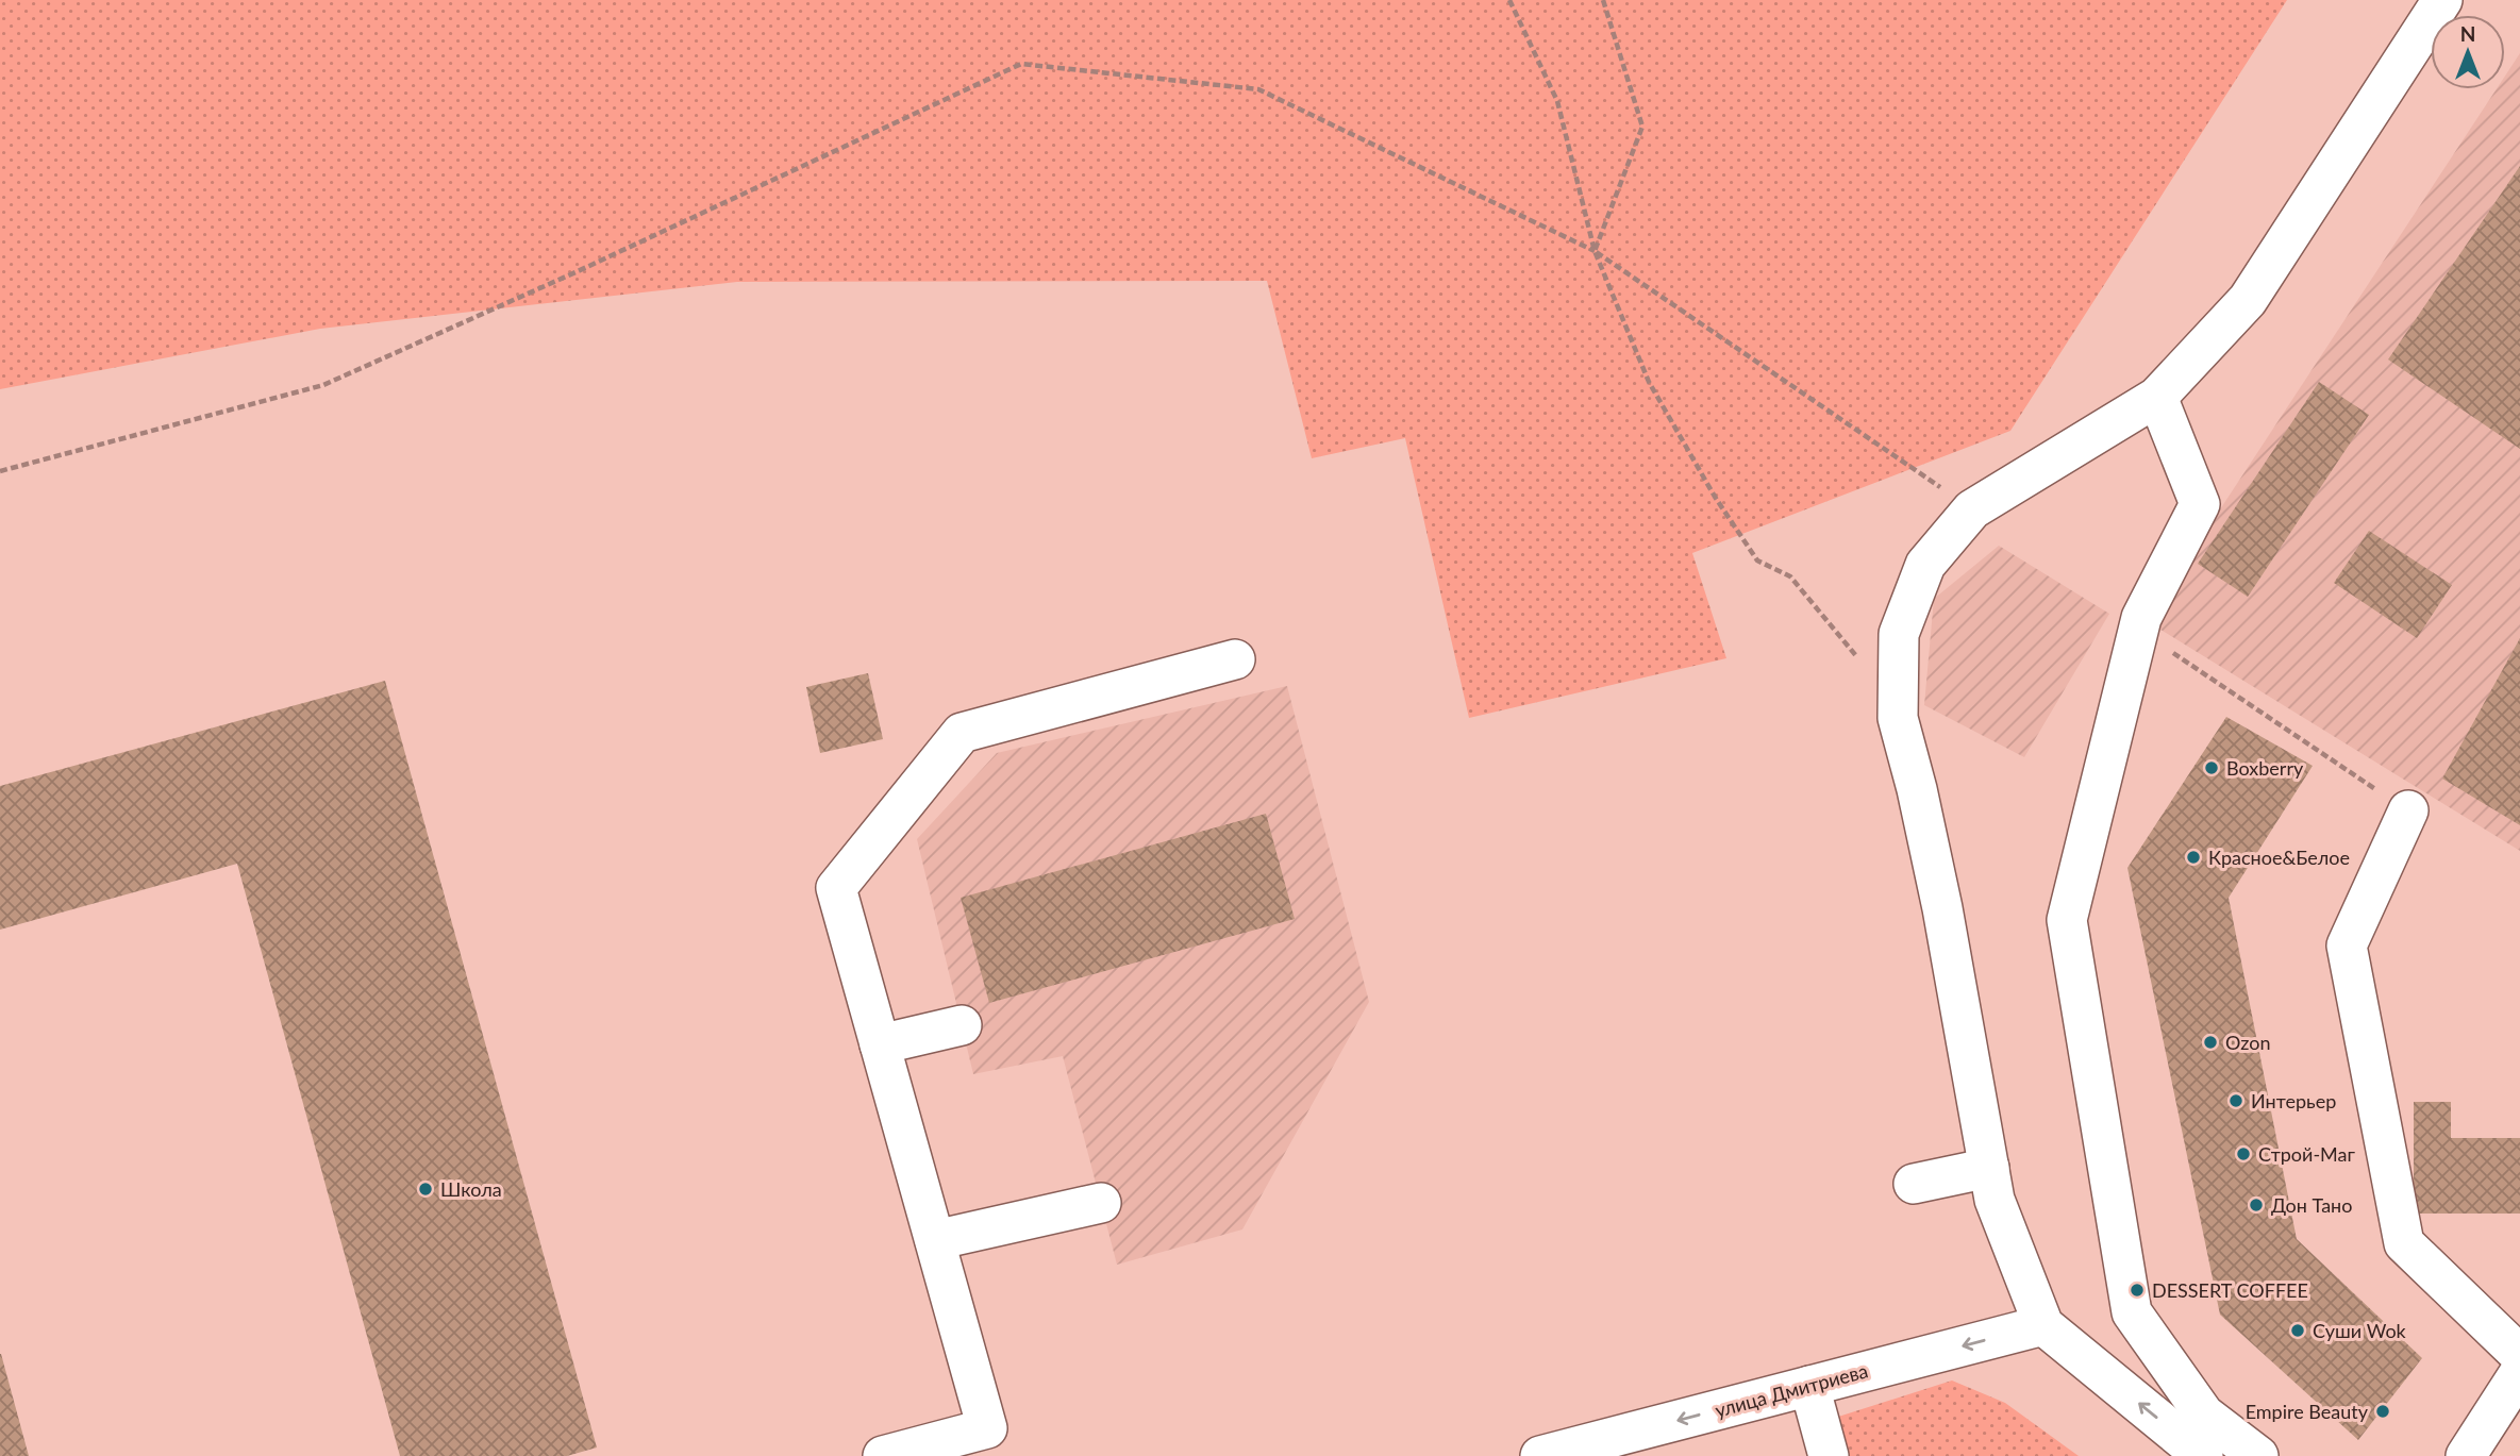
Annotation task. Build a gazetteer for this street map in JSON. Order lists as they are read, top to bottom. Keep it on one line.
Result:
{"streets":{"street":["улица Дмитриева"]},"one_way":["улица Дмитриева"],"places":["Boxberry","Красное&Белое","Ozon","Интерьер","Строй-Маг","Школа","Дон Тано","DESSERT COFFEE","Суши Wok","Empire Beauty"],"north":"top"}
